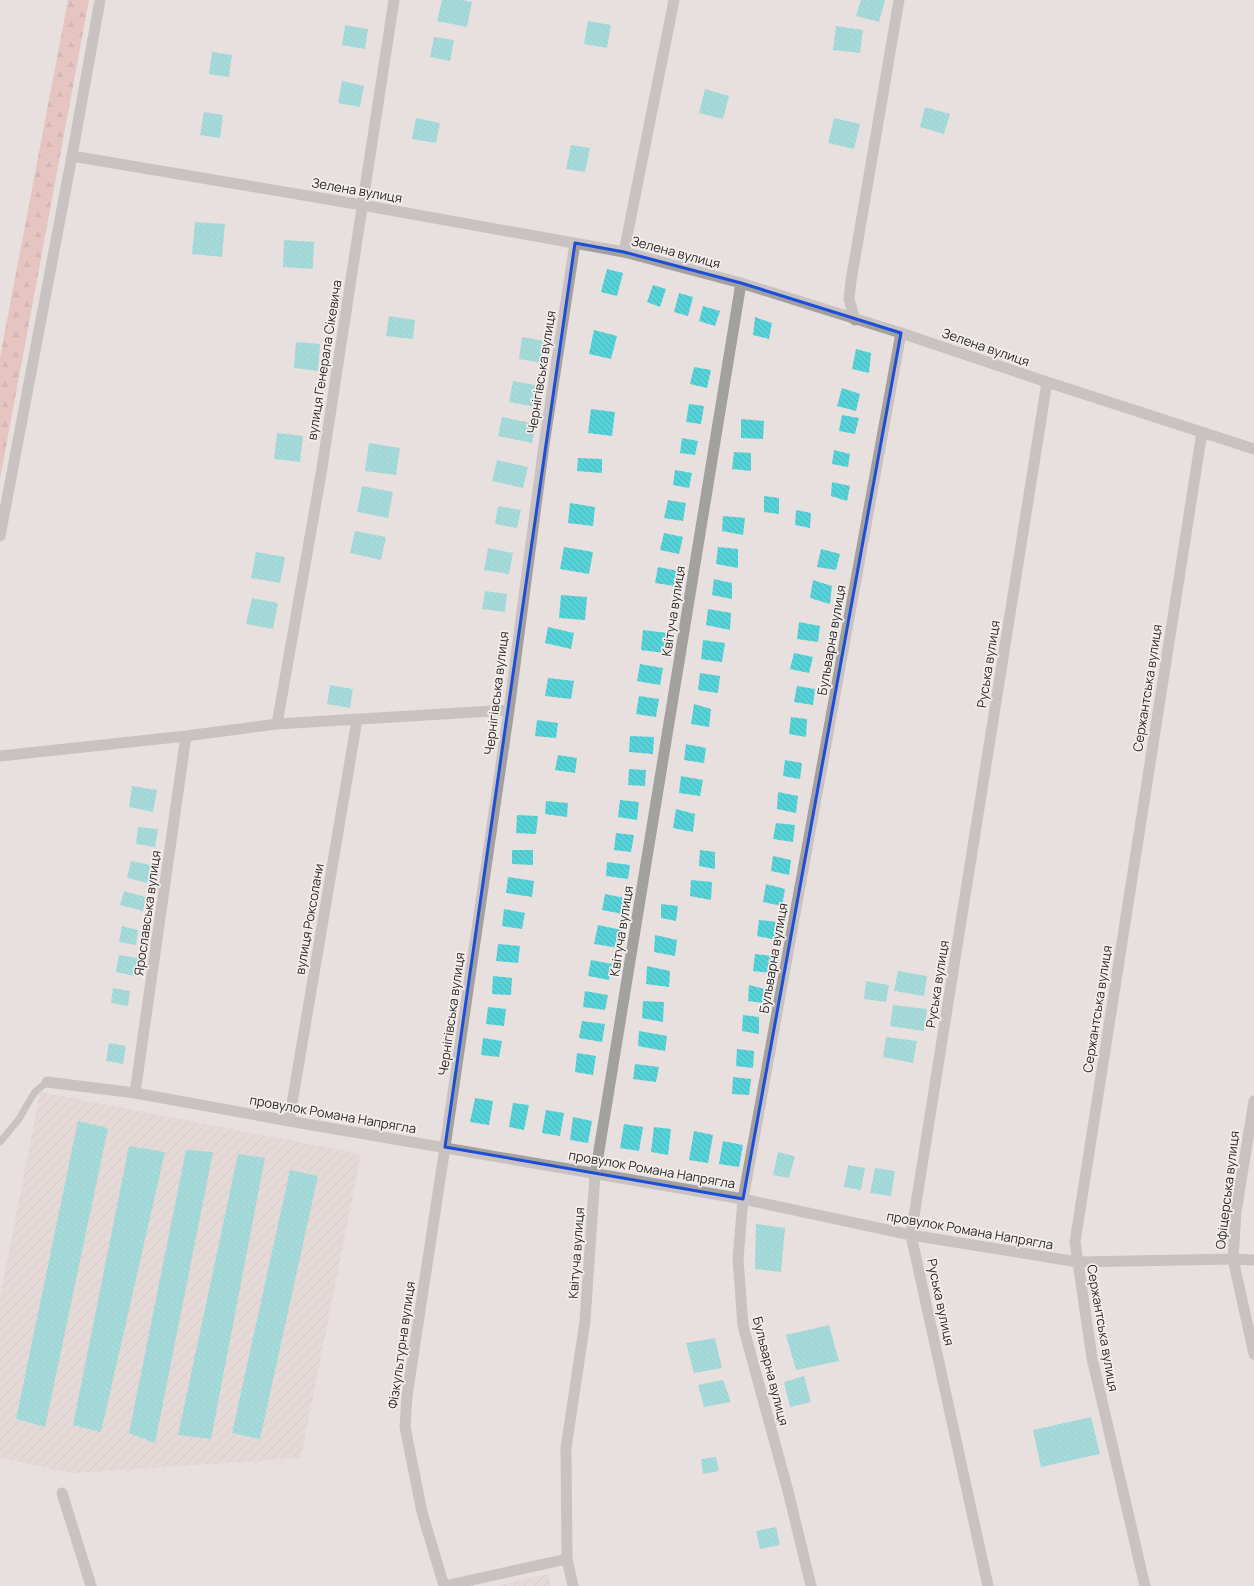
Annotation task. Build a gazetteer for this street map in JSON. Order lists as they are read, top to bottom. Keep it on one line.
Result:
{"streets":{"street":["Зелена вулиця","вулиця Генерала Сікевича","Чернігівська вулиця","Квітуча вулиця","Бульварна вулиця","Руська вулиця","Сержантська вулиця","Ярославська вулиця","вулиця Роксолани","провулок Романа Напрягла","Офіцерська вулиця","Фізкультурна вулиця"]},"crossings":[["Зелена вулиця","вулиця Генерала Сікевича"],["Зелена вулиця","Чернігівська вулиця"],["Зелена вулиця","Квітуча вулиця"],["Зелена вулиця","Бульварна вулиця"],["Зелена вулиця","Руська вулиця"],["Зелена вулиця","Сержантська вулиця"],["Чернігівська вулиця","провулок Романа Напрягла"],["Чернігівська вулиця","Фізкультурна вулиця"],["Квітуча вулиця","провулок Романа Напрягла"],["Квітуча вулиця","Фізкультурна вулиця"],["Бульварна вулиця","провулок Романа Напрягла"],["Руська вулиця","провулок Романа Напрягла"],["Сержантська вулиця","провулок Романа Напрягла"],["Ярославська вулиця","провулок Романа Напрягла"],["вулиця Роксолани","провулок Романа Напрягла"],["провулок Романа Напрягла","Офіцерська вулиця"],["провулок Романа Напрягла","Фізкультурна вулиця"]]}
